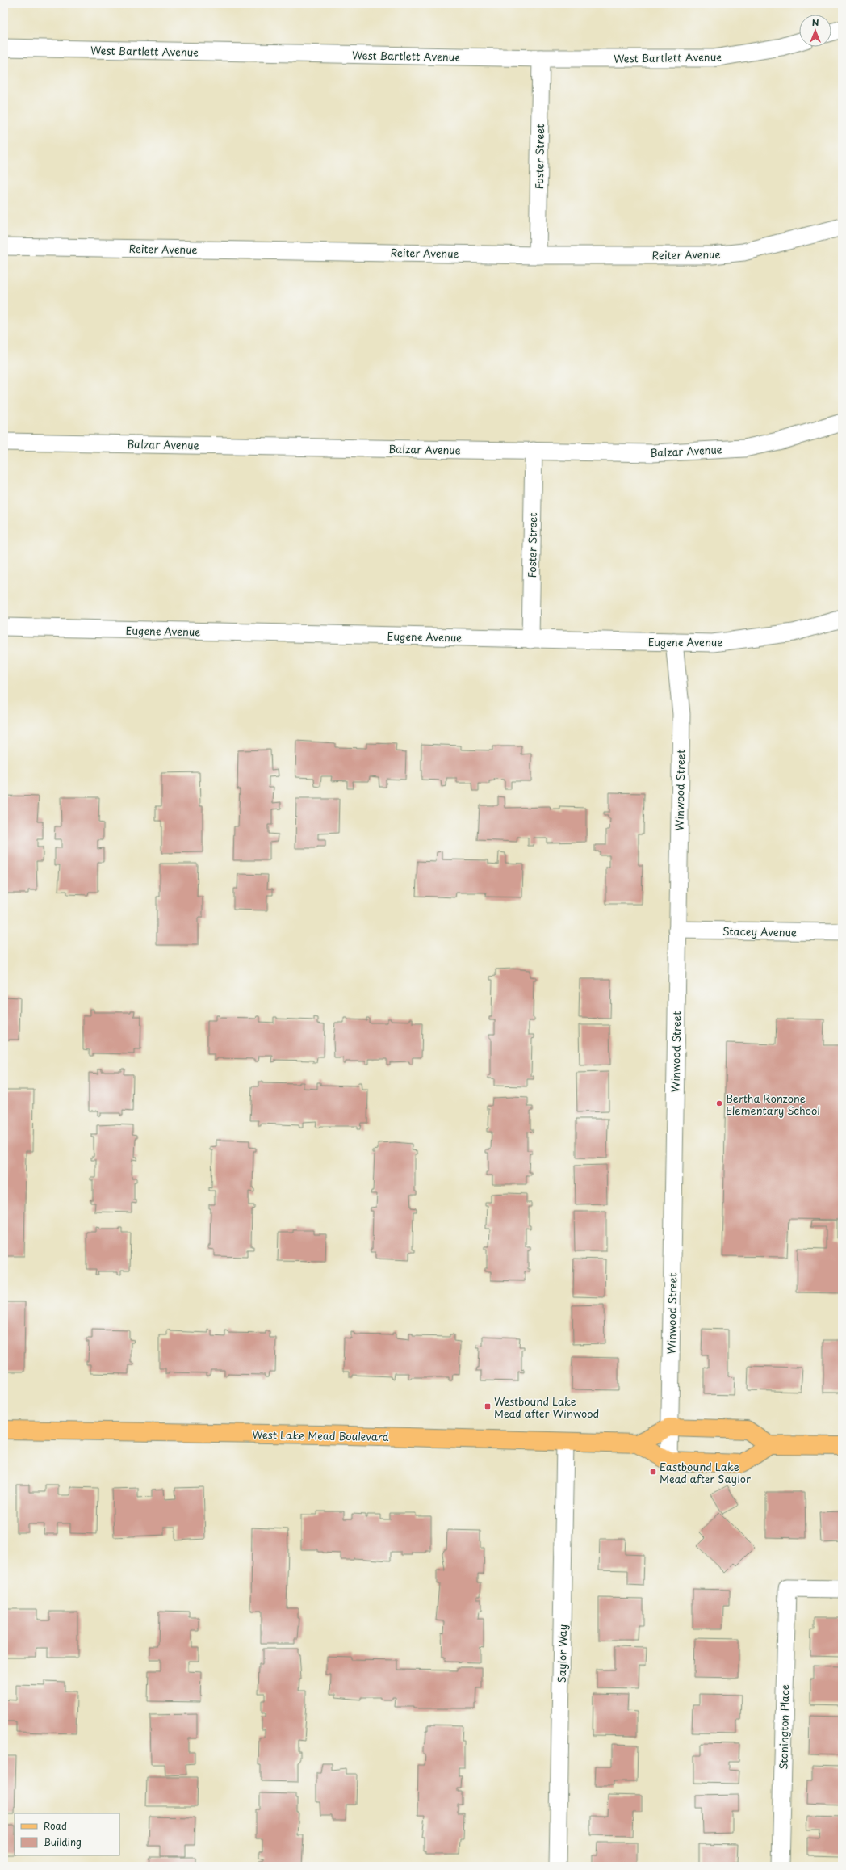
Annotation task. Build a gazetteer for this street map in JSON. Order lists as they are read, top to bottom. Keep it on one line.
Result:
{"streets":{"main road":["West Lake Mead Boulevard"],"street":["West Bartlett Avenue","Foster Street","Reiter Avenue","Balzar Avenue","Eugene Avenue","Winwood Street","Stacey Avenue","Saylor Way","Stonington Place"]},"crossings":[["West Bartlett Avenue","Foster Street"],["Foster Street","Reiter Avenue"],["Foster Street","Balzar Avenue"],["Foster Street","Eugene Avenue"],["Eugene Avenue","Winwood Street"],["Winwood Street","Stacey Avenue"],["Winwood Street","West Lake Mead Boulevard"],["West Lake Mead Boulevard","Saylor Way"]],"places":{"other":["Bertha Ronzone Elementary School"],"transit":["Westbound Lake Mead after Winwood","Eastbound Lake Mead after Saylor"]},"legend":["Road","Building"],"north":"top"}
